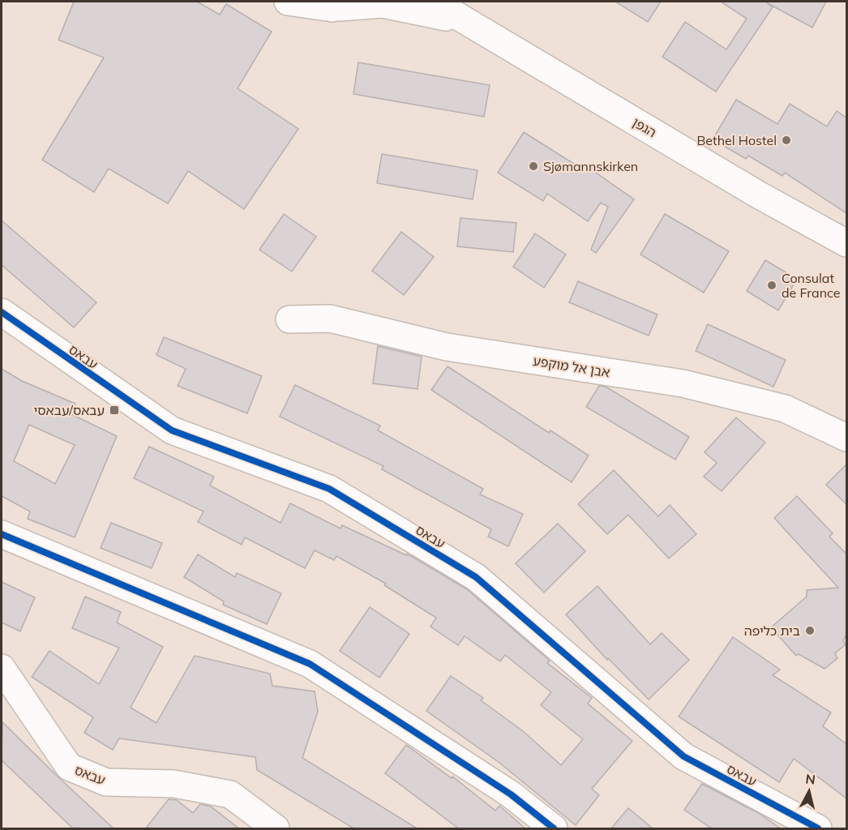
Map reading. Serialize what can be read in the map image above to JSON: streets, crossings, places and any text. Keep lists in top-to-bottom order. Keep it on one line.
{"streets":{"street":["הגפן","עבאס","אבן אל מוקפע"]},"places":{"other":["Bethel Hostel","Sjømannskirken","Consulat de France","בית כליפה"],"transit":["עבאס/עבאסי"]},"north":"top"}
